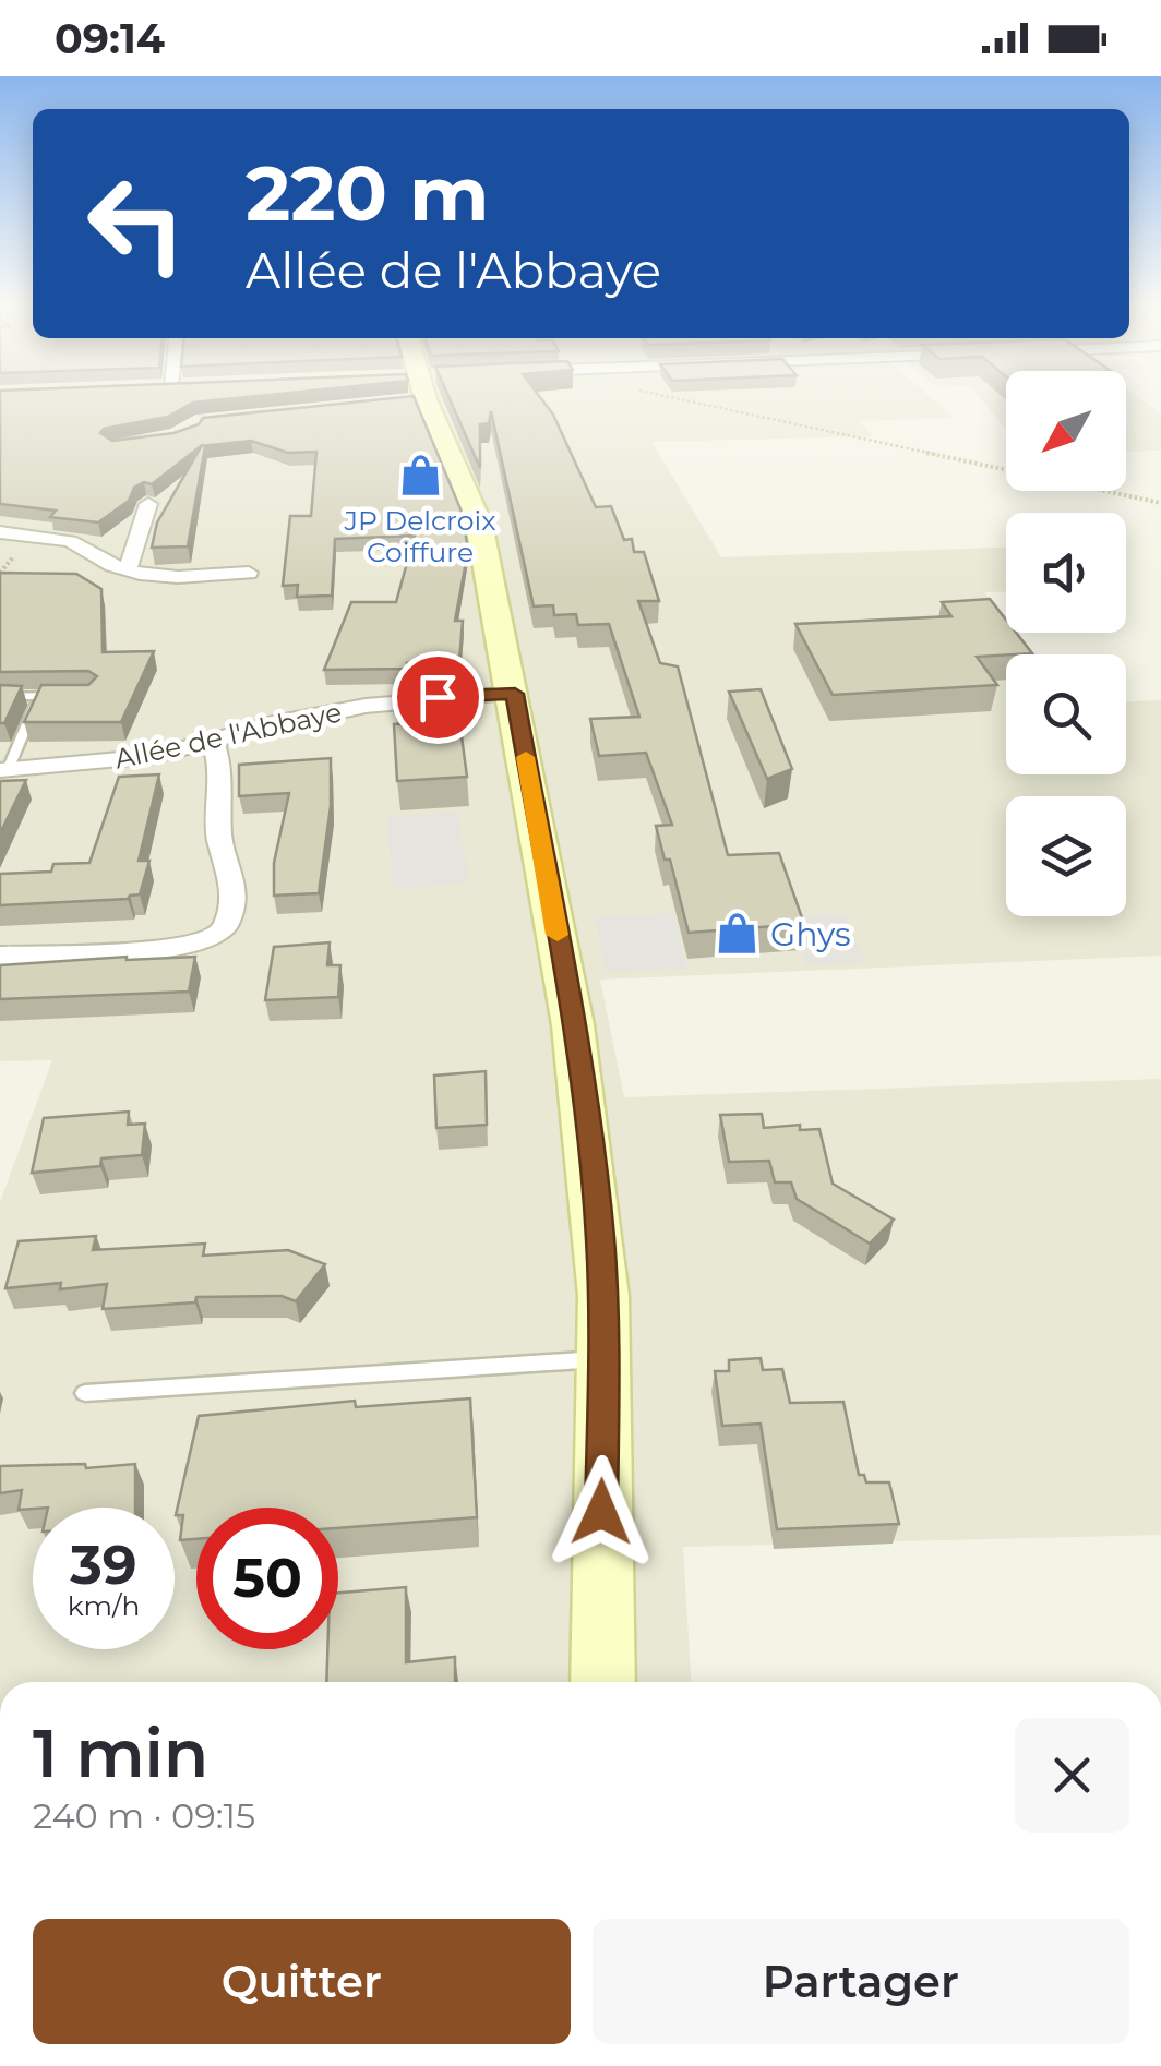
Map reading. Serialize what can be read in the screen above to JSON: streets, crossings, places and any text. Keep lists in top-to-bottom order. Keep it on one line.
{"streets":{"street":["Allée de l'Abbaye"]},"places":{"shop":["JP Delcroix Coiffure","Ghys"]},"north":"bottom left","page":{"status":"09:14","turn":["220 m","Allée de l'Abbaye"],"speed":"39 km/h","limit":"50","heading":["1 min","240 m · 09:15"],"buttons":["Quitter","Partager"]}}
